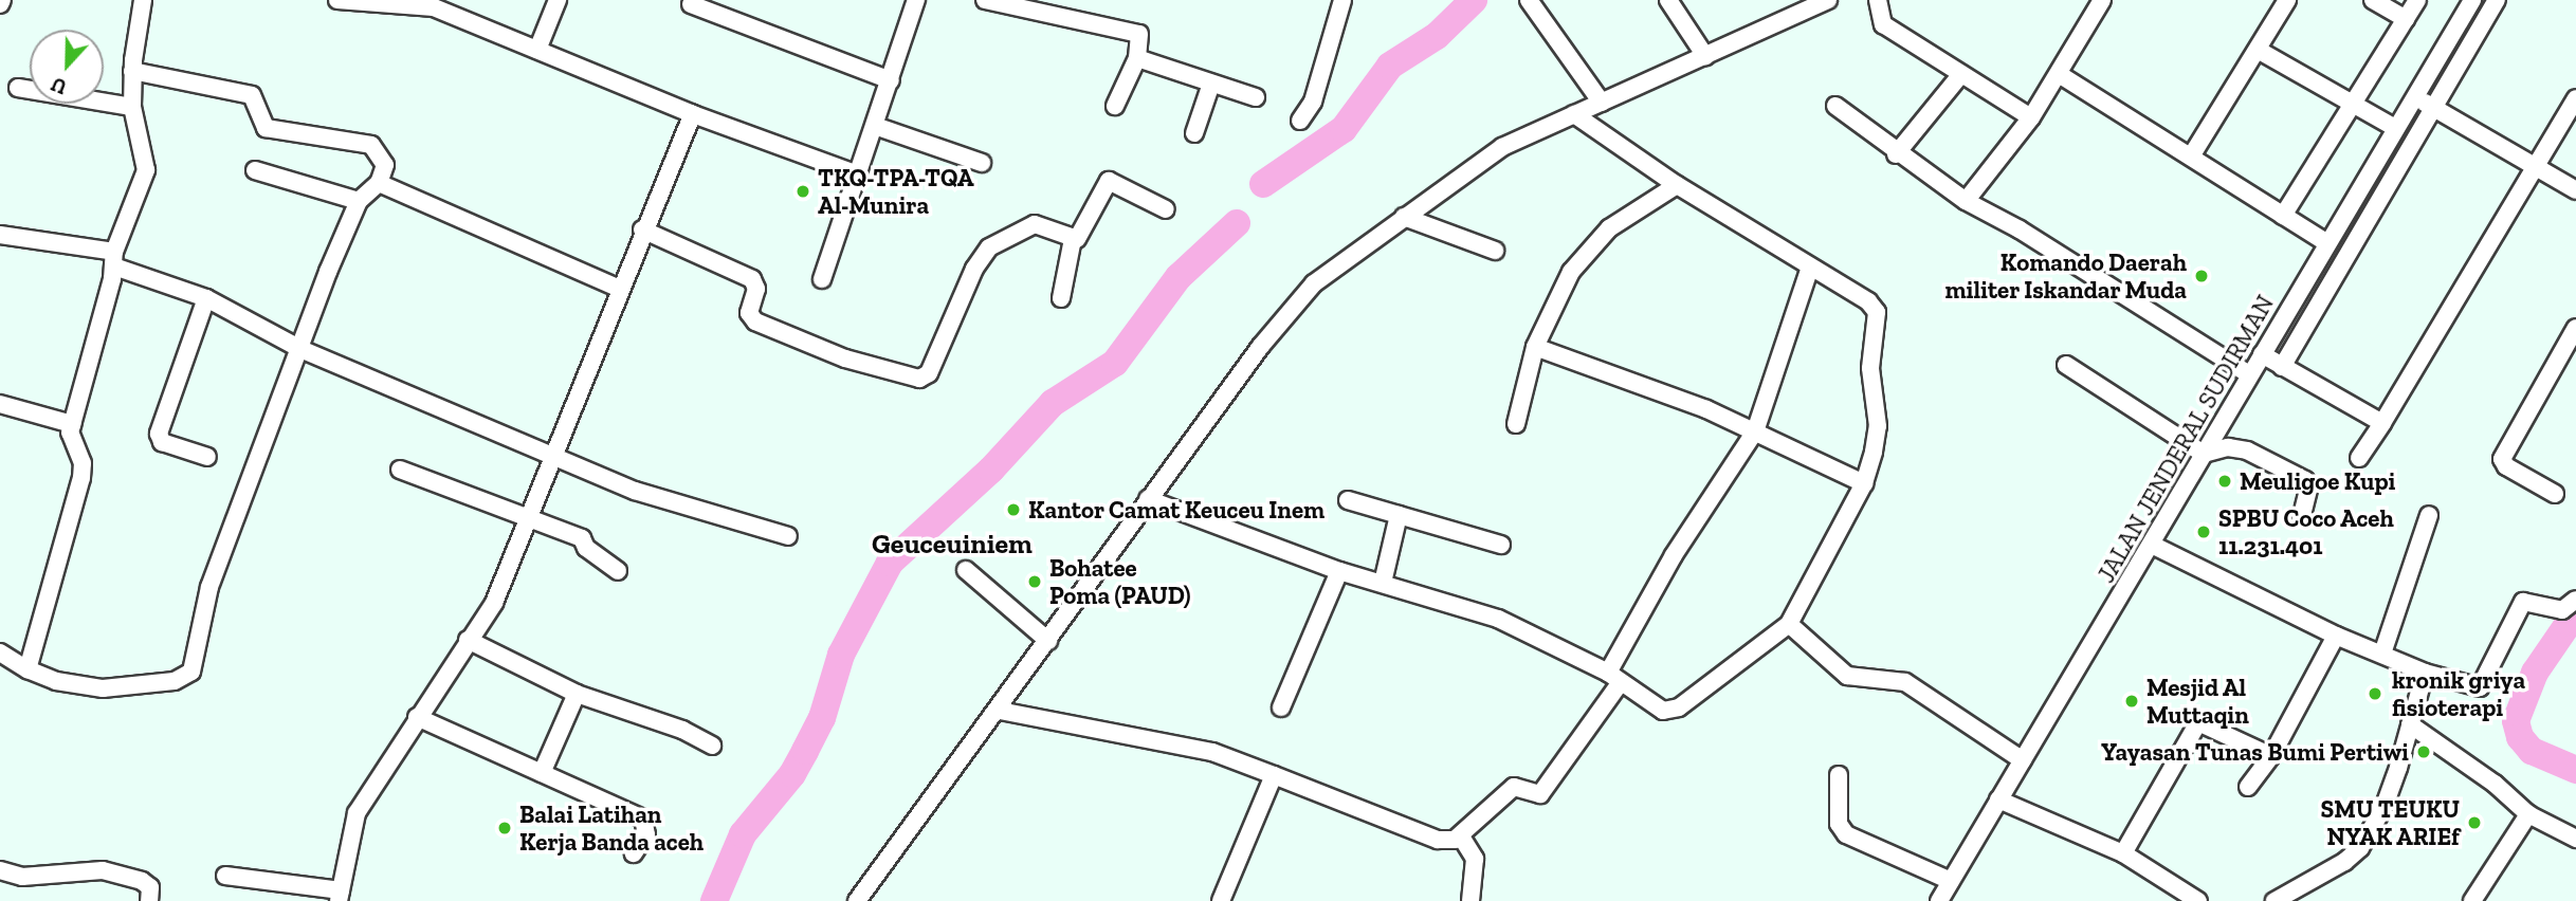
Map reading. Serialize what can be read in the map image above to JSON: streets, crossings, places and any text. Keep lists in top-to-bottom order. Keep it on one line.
{"streets":{"street":["JALAN JENDERAL SUDIRMAN"]},"districts":["Geuceuiniem"],"places":["TKQ-TPA-TQA Al-Munira","Komando Daerah militer Iskandar Muda","Meuligoe Kupi","Kantor Camat Keuceu Inem","SPBU Coco Aceh 11.231.401","Bohatee Poma (PAUD)","kronik griya fisioterapi","Mesjid Al Muttaqin","Yayasan Tunas Bumi Pertiwi","SMU TEUKU NYAK ARIEf","Balai Latihan Kerja Banda aceh"],"north":"bottom"}
